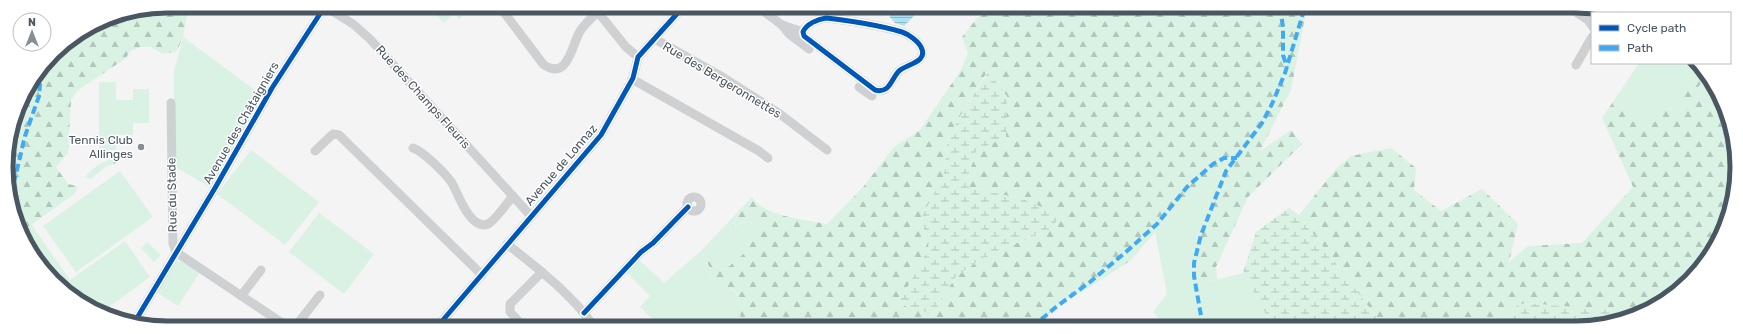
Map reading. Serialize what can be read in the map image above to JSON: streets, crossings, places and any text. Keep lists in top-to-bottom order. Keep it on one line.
{"streets":{"street":["Rue des Bergeronnettes","Rue des Champs Fleuris","Avenue des Châtaigniers","Avenue de Lonnaz","Rue du Stade"]},"crossings":[["Rue des Bergeronnettes","Avenue de Lonnaz"],["Rue des Champs Fleuris","Avenue de Lonnaz"],["Avenue des Châtaigniers","Rue du Stade"]],"places":["Tennis Club Allinges"],"legend":["Cycle path","Path"],"north":"top"}
